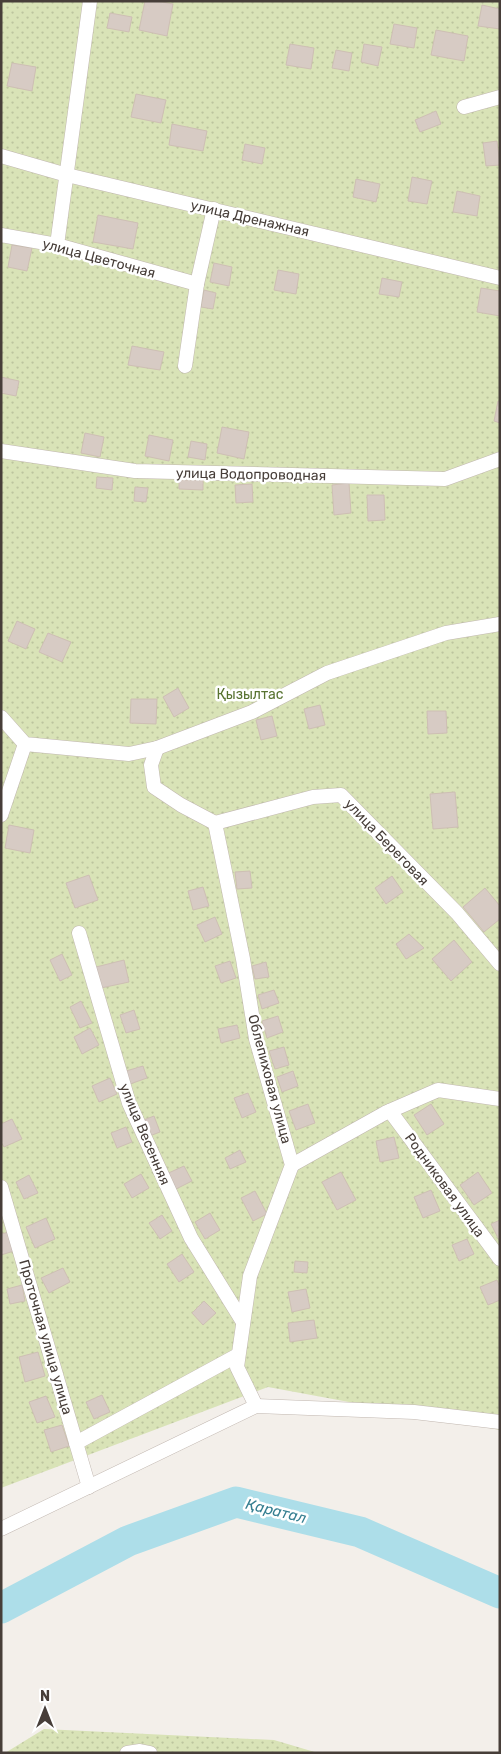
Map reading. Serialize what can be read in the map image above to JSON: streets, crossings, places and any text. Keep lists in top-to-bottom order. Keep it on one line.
{"streets":{"street":["улица Дренажная","улица Цветочная","улица Водопроводная","улица Береговая","Облепиховая улица","улица Весенняя","Родниковая улица","Проточная улица улица"]},"crossings":[["улица Береговая","Облепиховая улица"]],"water":["Қаратал"],"parks":["Қызылтас"],"north":"top"}
